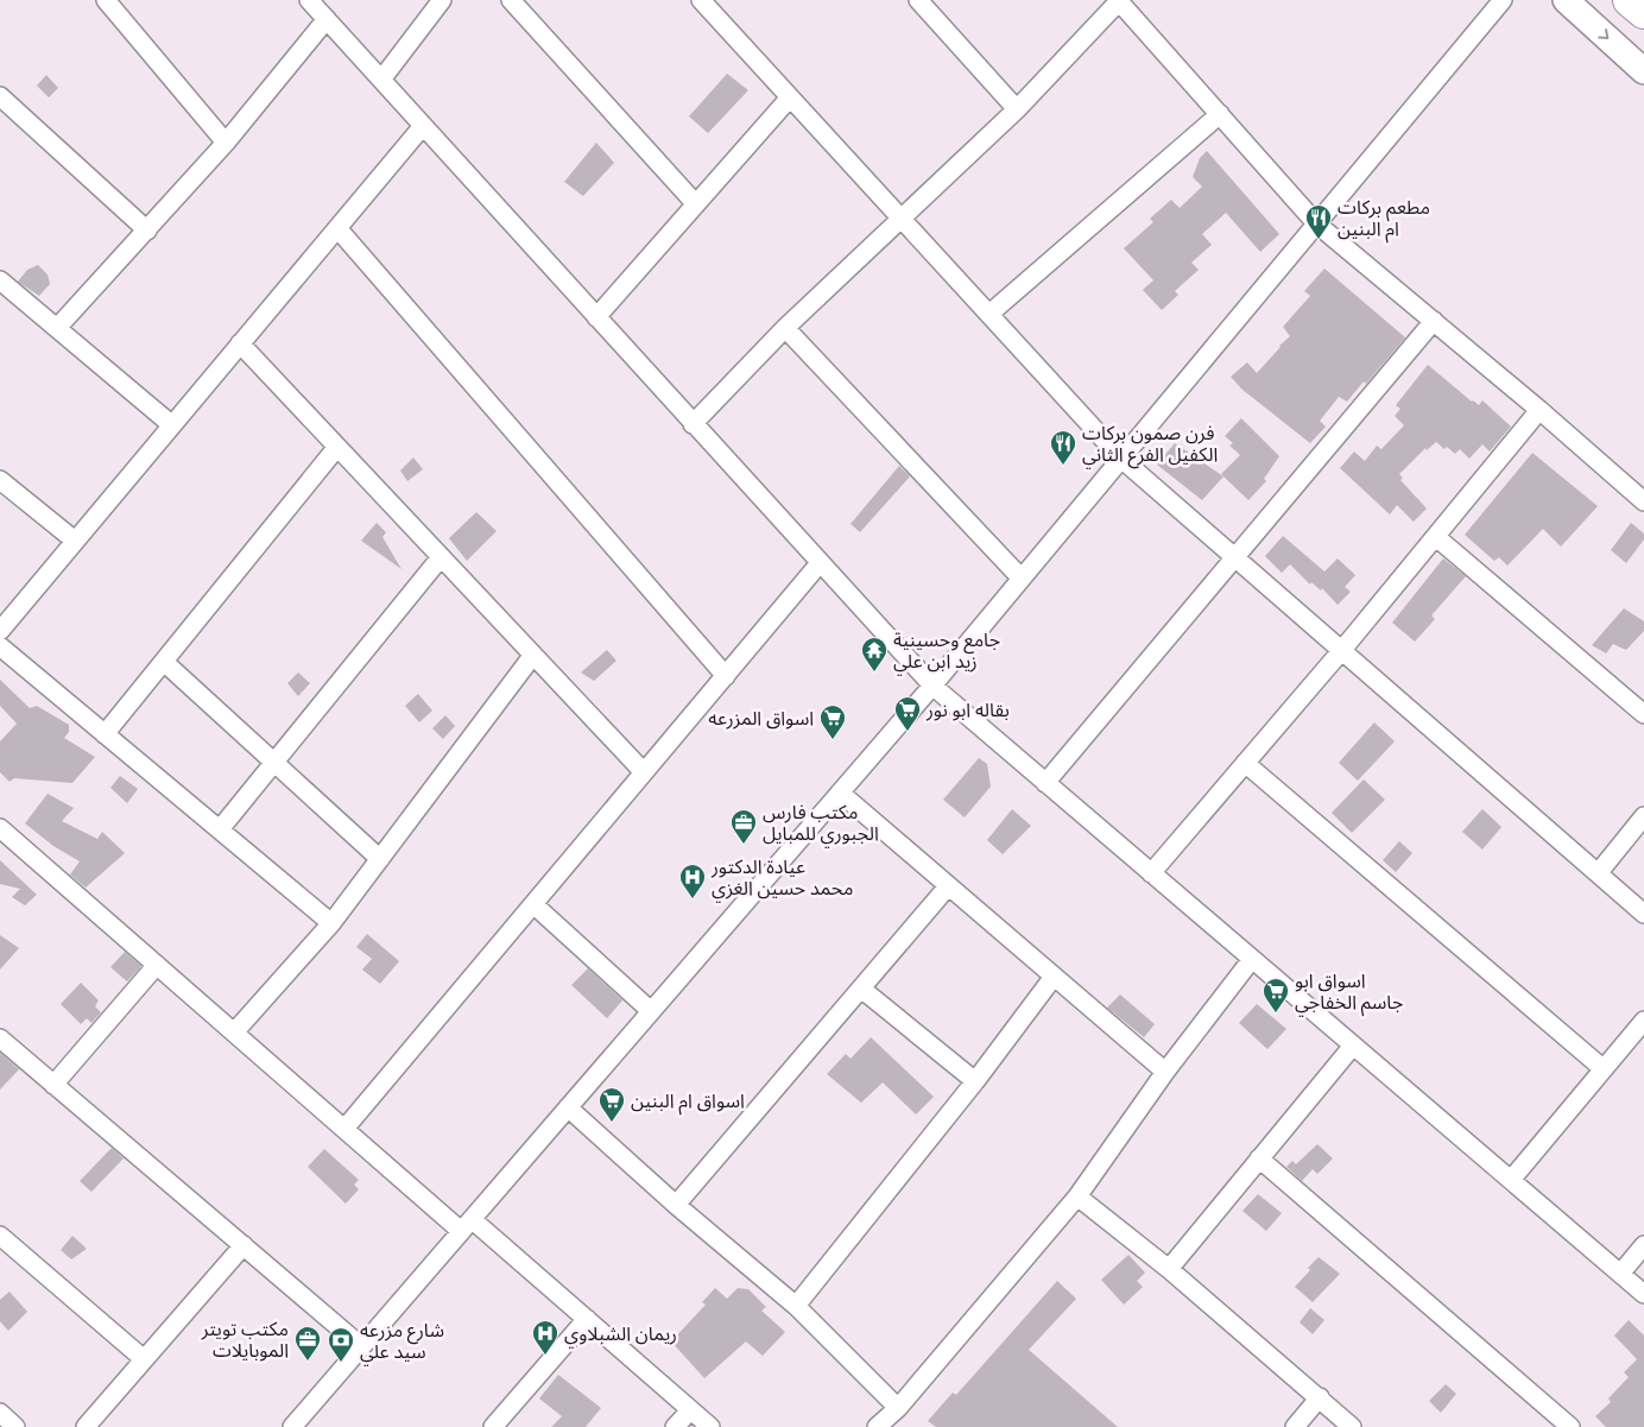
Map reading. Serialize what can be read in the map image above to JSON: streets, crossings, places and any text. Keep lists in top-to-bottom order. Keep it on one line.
{"places":{"restaurant":["مطعم برکات ام البنین","فرن صمون بركات الكفيل الفرع الثاني"],"temple":["جامع وحسينية زيد ابن علي"],"supermarket":["بقاله ابو نور","اسواق المزرعه","اسواق ابو جاسم الخفاجي","اسواق ام البنين"],"office":["مكتب فارس الجبوري للمبايل","مكتب تويتر الموبايلات"],"hospital":["عيادة الدكتور محمد حسين الغزي","ريمان الشبلاوي"],"bank":["شارع مزرعه سيد علي"]}}
